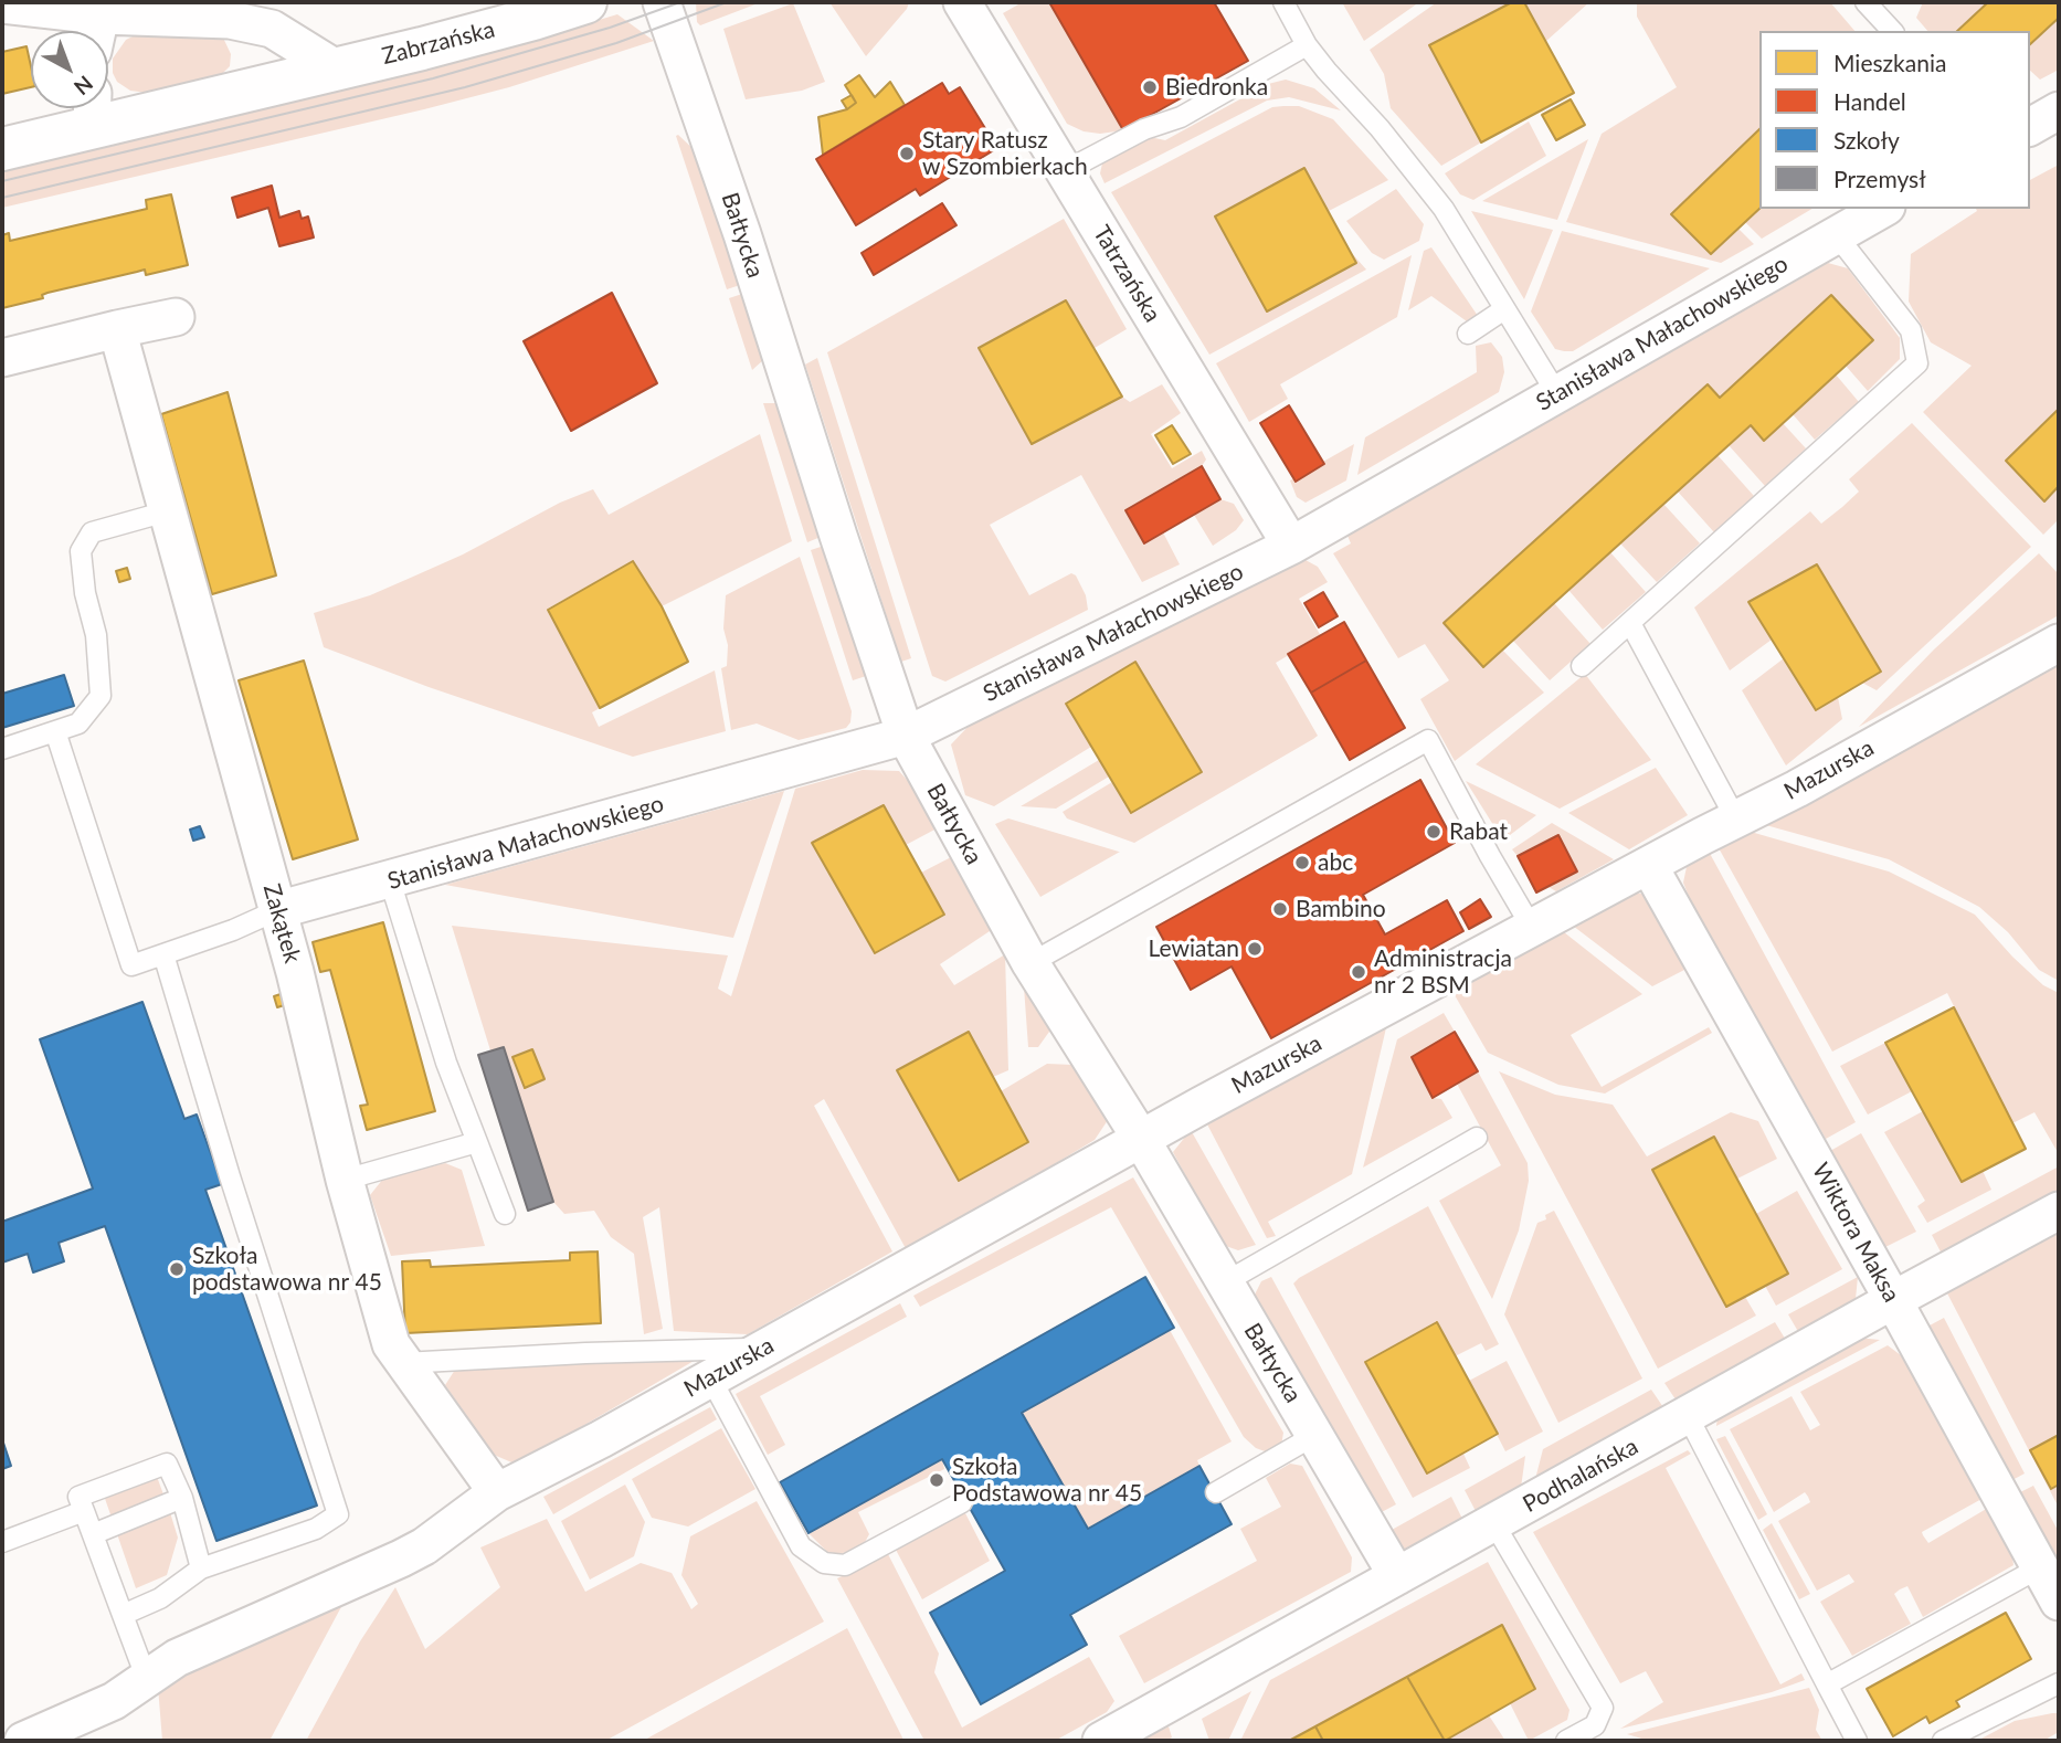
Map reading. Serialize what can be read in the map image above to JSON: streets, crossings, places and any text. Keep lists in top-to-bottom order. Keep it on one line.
{"streets":{"street":["Zabrzańska","Bałtycka","Tatrzańska","Stanisława Małachowskiego","Mazurska","Zakątek","Wiktora Maksa","Podhalańska"]},"crossings":[["Bałtycka","Stanisława Małachowskiego"],["Bałtycka","Mazurska"],["Bałtycka","Podhalańska"],["Tatrzańska","Stanisława Małachowskiego"],["Stanisława Małachowskiego","Zakątek"],["Mazurska","Zakątek"],["Mazurska","Wiktora Maksa"],["Wiktora Maksa","Podhalańska"]],"places":["Biedronka","Stary Ratusz w Szombierkach","Rabat","abc","Bambino","Lewiatan","Administracja nr 2 BSM","Szkoła podstawowa nr 45","Szkoła Podstawowa nr 45"],"legend":["Mieszkania","Handel","Szkoły","Przemysł"],"north":"bottom right"}
